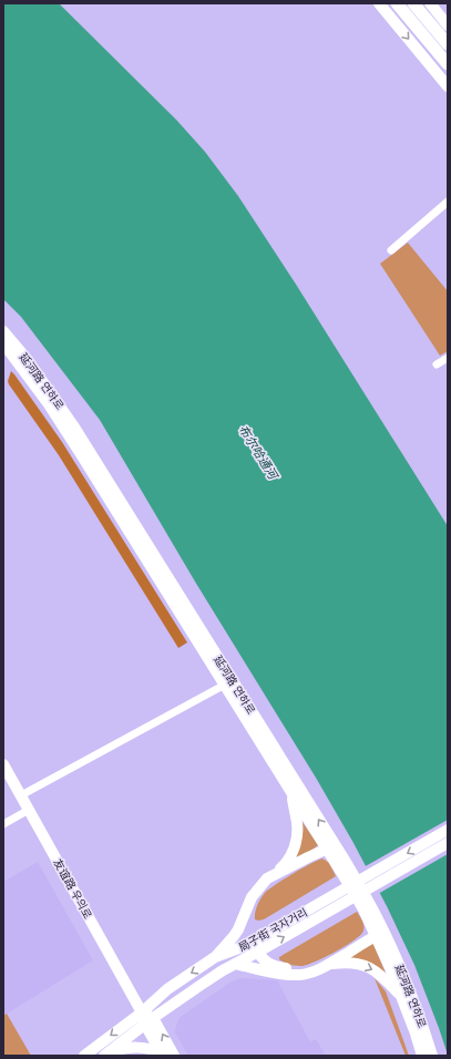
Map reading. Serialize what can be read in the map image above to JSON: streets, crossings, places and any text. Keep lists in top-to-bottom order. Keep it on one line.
{"streets":{"main road":["延河路 연하로","友谊路 우의로","局子街 국자거리"]},"crossings":[["友谊路 우의로","局子街 국자거리"]],"water":["布尔哈通河"]}
